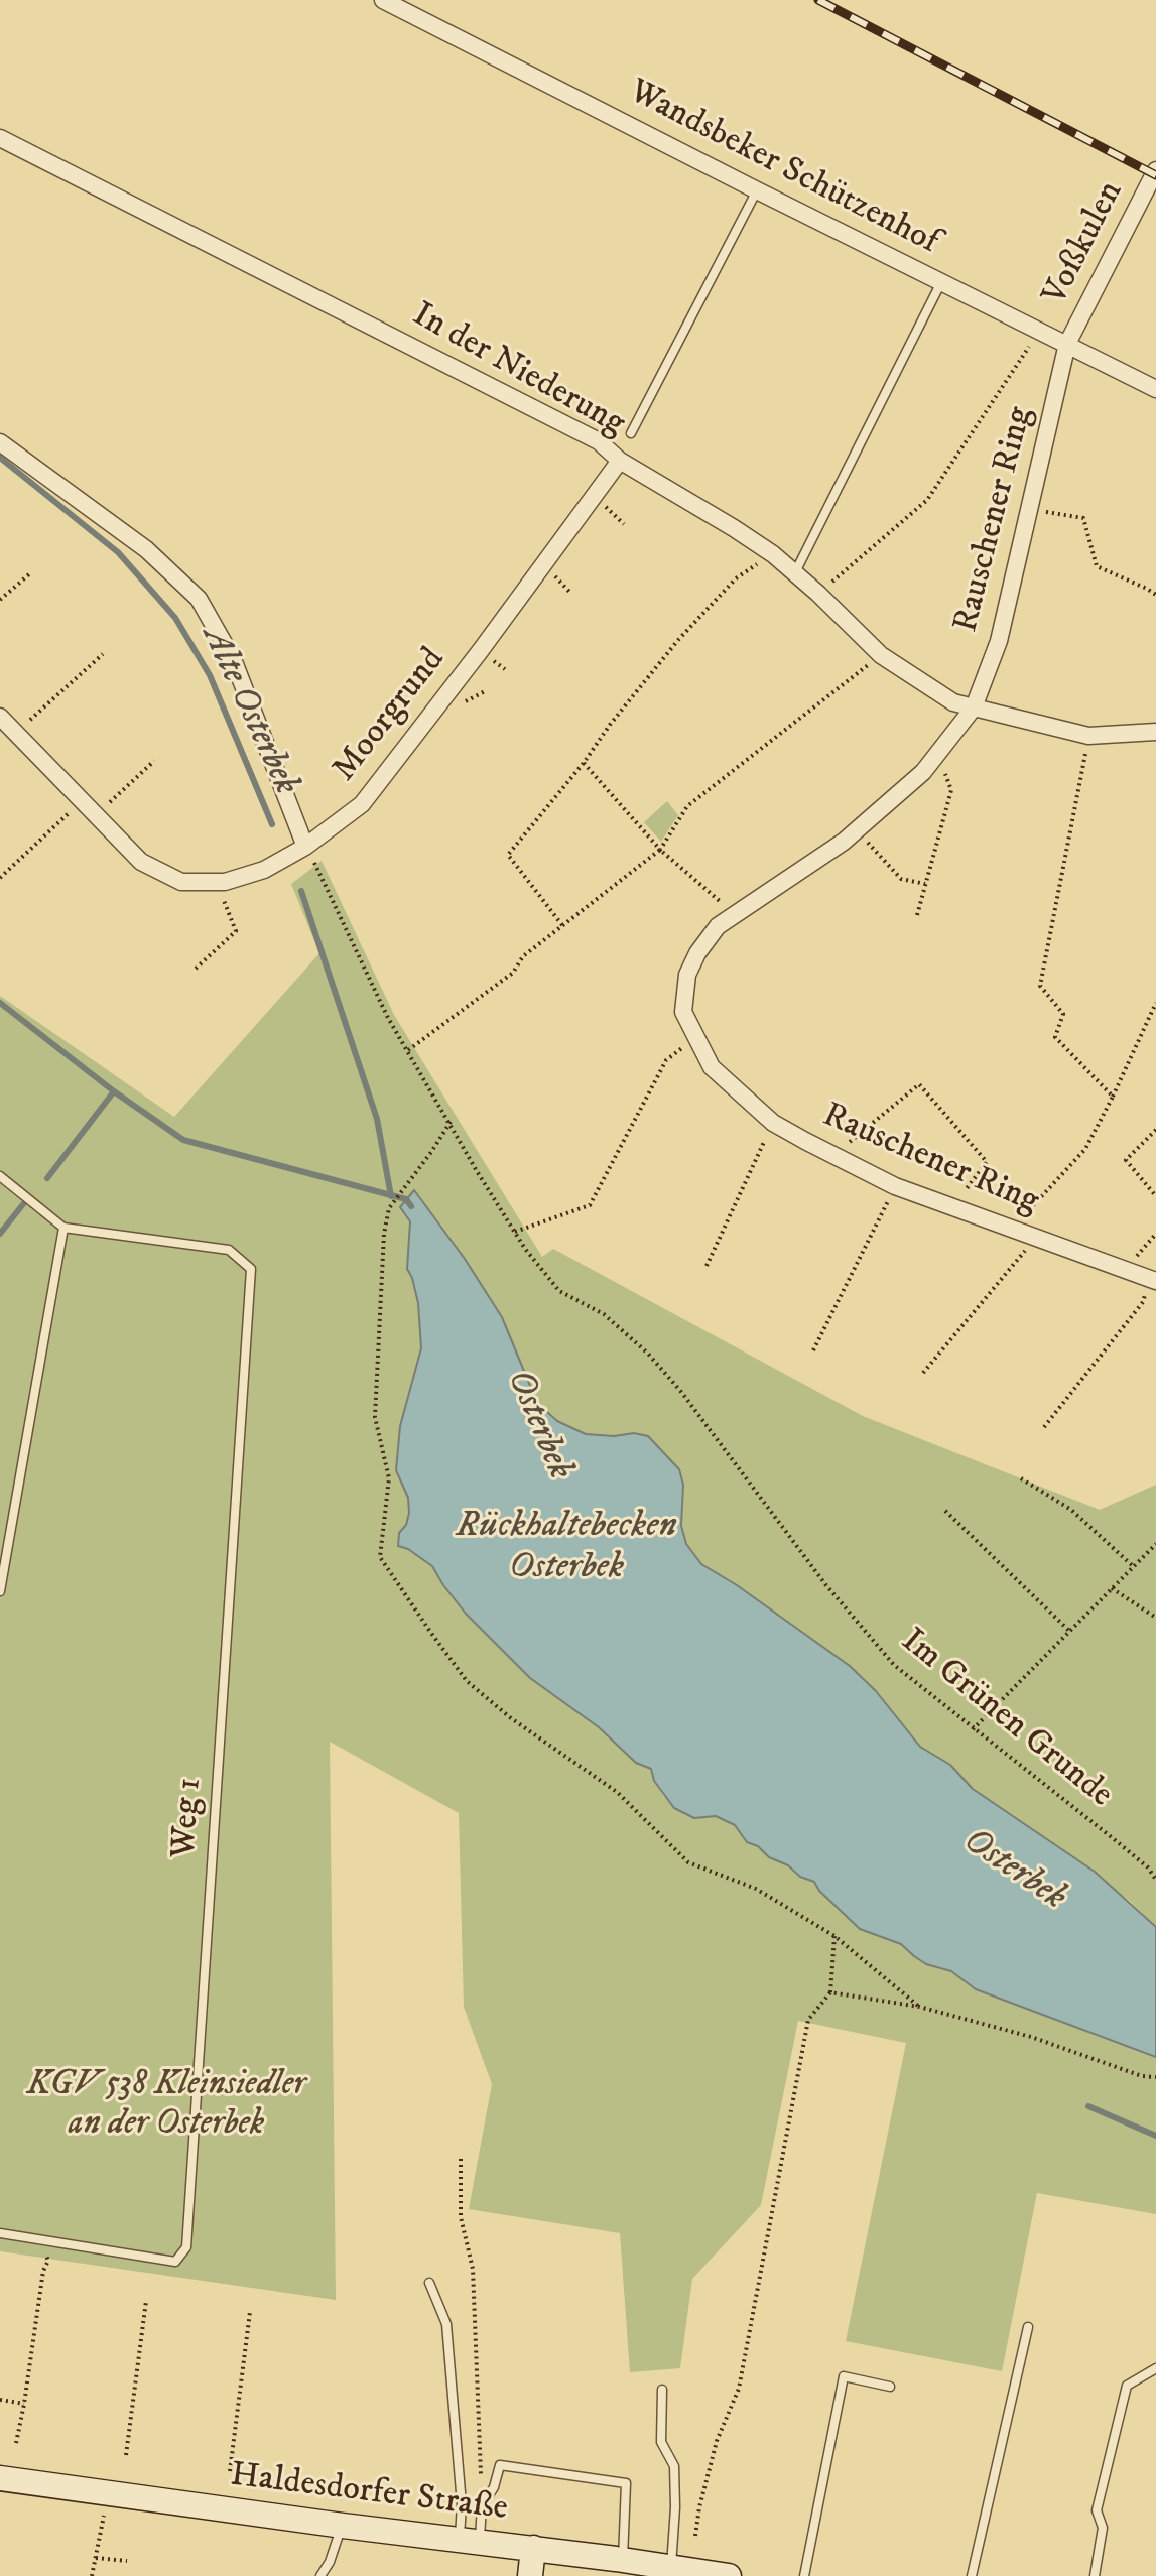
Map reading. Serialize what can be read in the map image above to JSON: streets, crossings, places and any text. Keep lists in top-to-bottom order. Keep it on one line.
{"streets":{"street":["Wandsbeker Schützenhof","Voßkulen","In der Niederung","Rauschener Ring","Moorgrund","Haldesdorfer Straße"],"lane":["Weg 1"],"path":["Im Grünen Grunde"]},"crossings":[["Wandsbeker Schützenhof","Voßkulen"],["Wandsbeker Schützenhof","Rauschener Ring"],["Voßkulen","Rauschener Ring"],["In der Niederung","Rauschener Ring"],["In der Niederung","Moorgrund"],["Moorgrund","Im Grünen Grunde"]],"water":["Alte Osterbek","Osterbek","Rückhaltebecken Osterbek"],"parks":["KGV 538 Kleinsiedler an der Osterbek"]}
